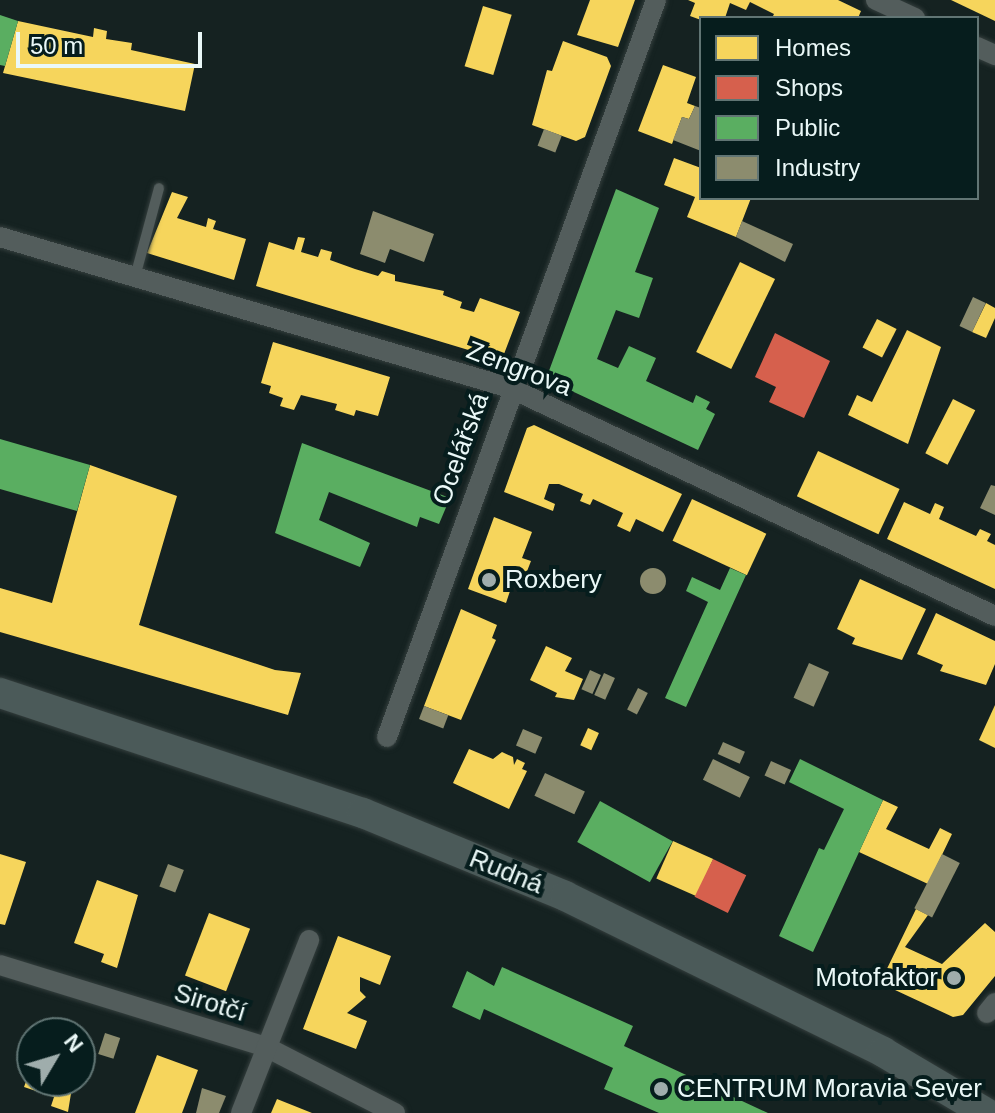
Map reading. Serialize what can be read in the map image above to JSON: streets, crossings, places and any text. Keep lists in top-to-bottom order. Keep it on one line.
{"streets":{"main road":["Rudná"],"street":["Zengrova","Ocelářská","Sirotčí"]},"crossings":[["Zengrova","Ocelářská"]],"places":["Roxbery","Motofaktor","CENTRUM Moravia Sever"],"legend":["Homes","Shops","Public","Industry"],"scale_bar":"50 m","north":"top right"}
